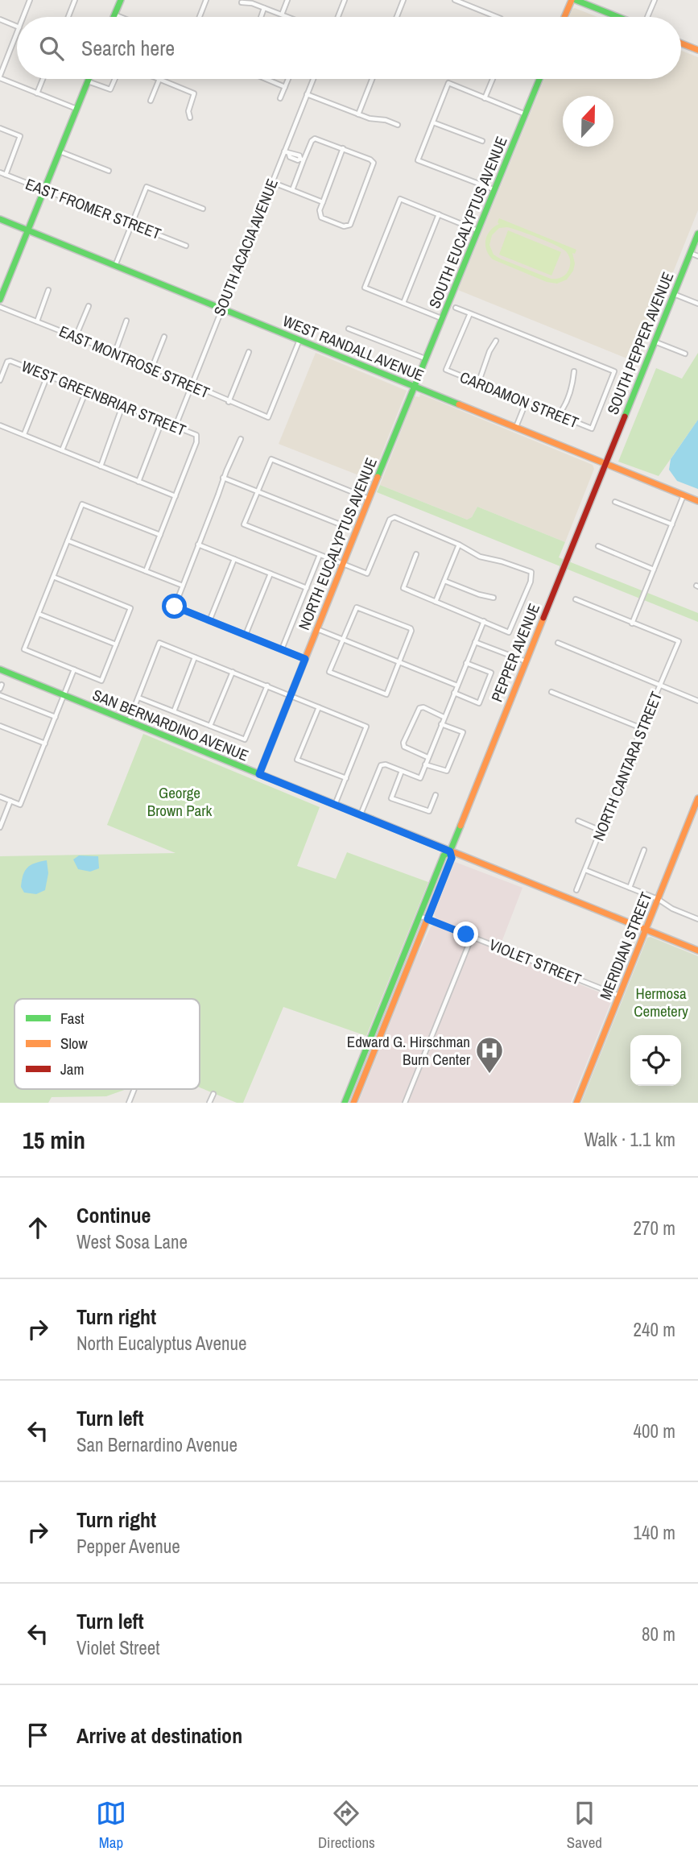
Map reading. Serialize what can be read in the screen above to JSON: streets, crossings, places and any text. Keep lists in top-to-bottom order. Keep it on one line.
{"streets":{"street":["EAST FROMER STREET","SOUTH EUCALYPTUS AVENUE","SOUTH ACACIA AVENUE","SOUTH PEPPER AVENUE","WEST RANDALL AVENUE","EAST MONTROSE STREET","WEST GREENBRIAR STREET","CARDAMON STREET","NORTH EUCALYPTUS AVENUE","PEPPER AVENUE","SAN BERNARDINO AVENUE","NORTH CANTARA STREET","MERIDIAN STREET","VIOLET STREET"]},"crossings":[["SOUTH EUCALYPTUS AVENUE","WEST RANDALL AVENUE"],["SOUTH EUCALYPTUS AVENUE","NORTH EUCALYPTUS AVENUE"],["SOUTH ACACIA AVENUE","WEST RANDALL AVENUE"],["SOUTH ACACIA AVENUE","EAST MONTROSE STREET"],["SOUTH ACACIA AVENUE","WEST GREENBRIAR STREET"],["SOUTH PEPPER AVENUE","WEST RANDALL AVENUE"],["SOUTH PEPPER AVENUE","PEPPER AVENUE"],["WEST RANDALL AVENUE","EAST MONTROSE STREET"],["WEST RANDALL AVENUE","NORTH EUCALYPTUS AVENUE"],["WEST RANDALL AVENUE","PEPPER AVENUE"],["NORTH EUCALYPTUS AVENUE","SAN BERNARDINO AVENUE"],["PEPPER AVENUE","SAN BERNARDINO AVENUE"],["PEPPER AVENUE","VIOLET STREET"],["SAN BERNARDINO AVENUE","MERIDIAN STREET"],["MERIDIAN STREET","VIOLET STREET"]],"parks":["George Brown Park","Hermosa Cemetery"],"places":{"hospital":["Edward G. Hirschman Burn Center"]},"legend":["Fast","Slow","Jam"],"north":"top","page":{"search":"Search here","heading":["15 min","Walk · 1.1 km"],"list":[["Continue","West Sosa Lane","270 m"],["Turn right","North Eucalyptus Avenue","240 m"],["Turn left","San Bernardino Avenue","400 m"],["Turn right","Pepper Avenue","140 m"],["Turn left","Violet Street","80 m"],"Arrive at destination"],"nav":["Map","Directions","Saved"]}}
